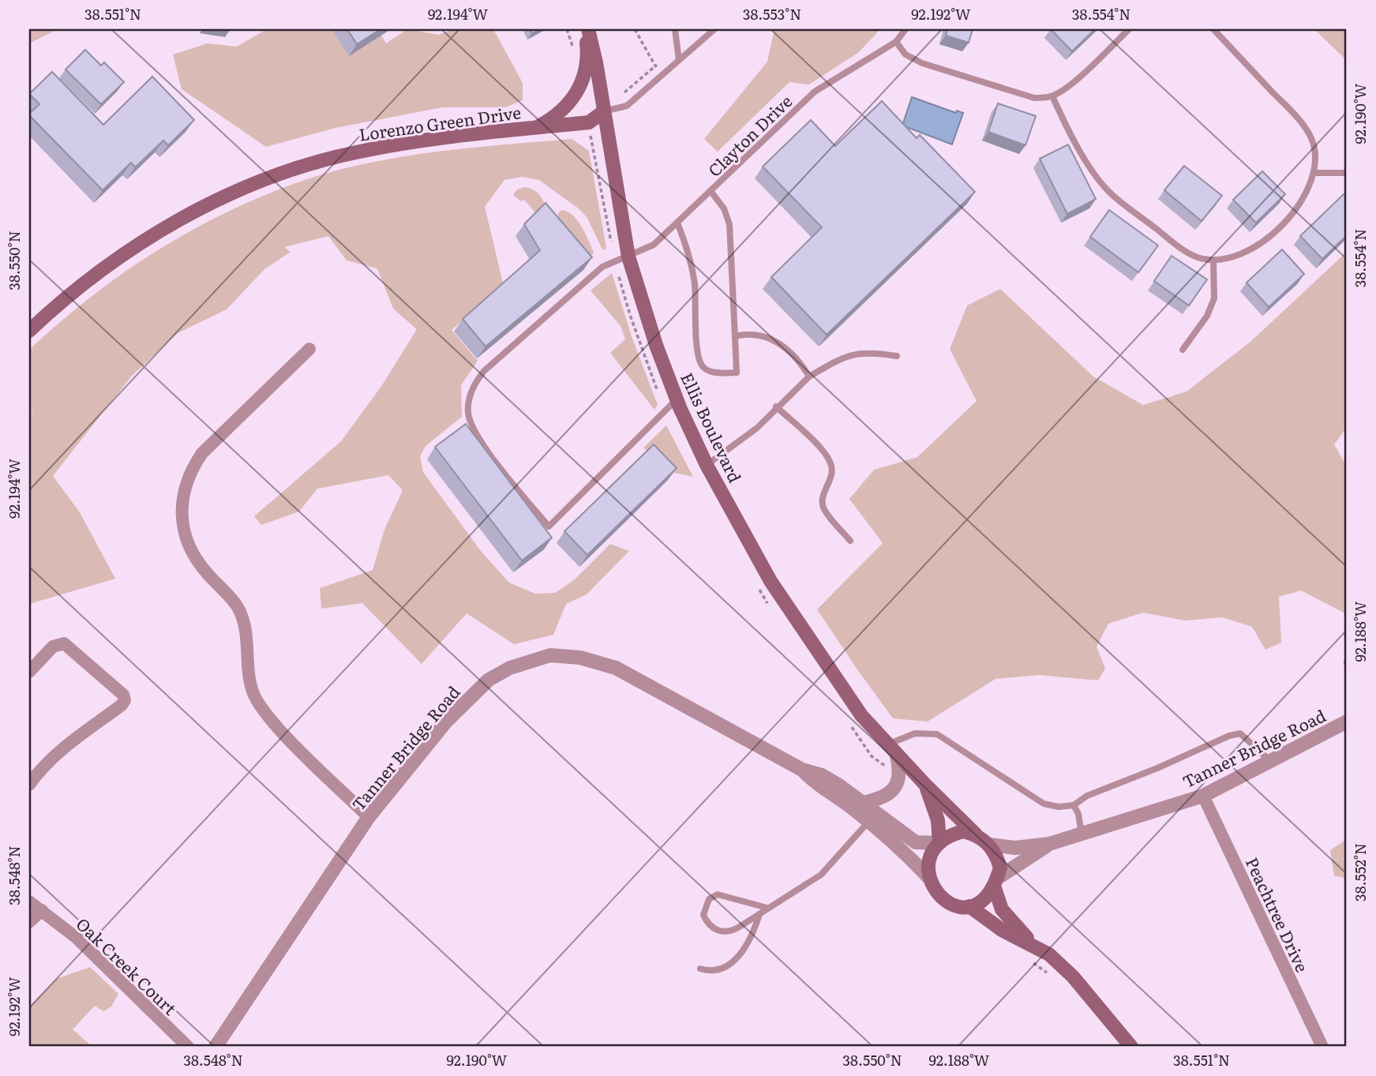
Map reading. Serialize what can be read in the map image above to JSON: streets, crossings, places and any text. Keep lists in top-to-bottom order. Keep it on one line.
{"streets":{"main road":["Lorenzo Green Drive","Ellis Boulevard"],"street":["Tanner Bridge Road","Peachtree Drive","Oak Creek Court"],"lane":["Clayton Drive"]},"crossings":[["Lorenzo Green Drive","Ellis Boulevard"],["Clayton Drive","Ellis Boulevard"],["Ellis Boulevard","Tanner Bridge Road"],["Tanner Bridge Road","Peachtree Drive"]],"coordinates":["38.551°N","92.194°W","38.553°N","92.192°W","38.554°N","92.190°W","38.550°N","92.188°W","38.552°N","38.548°N"]}
